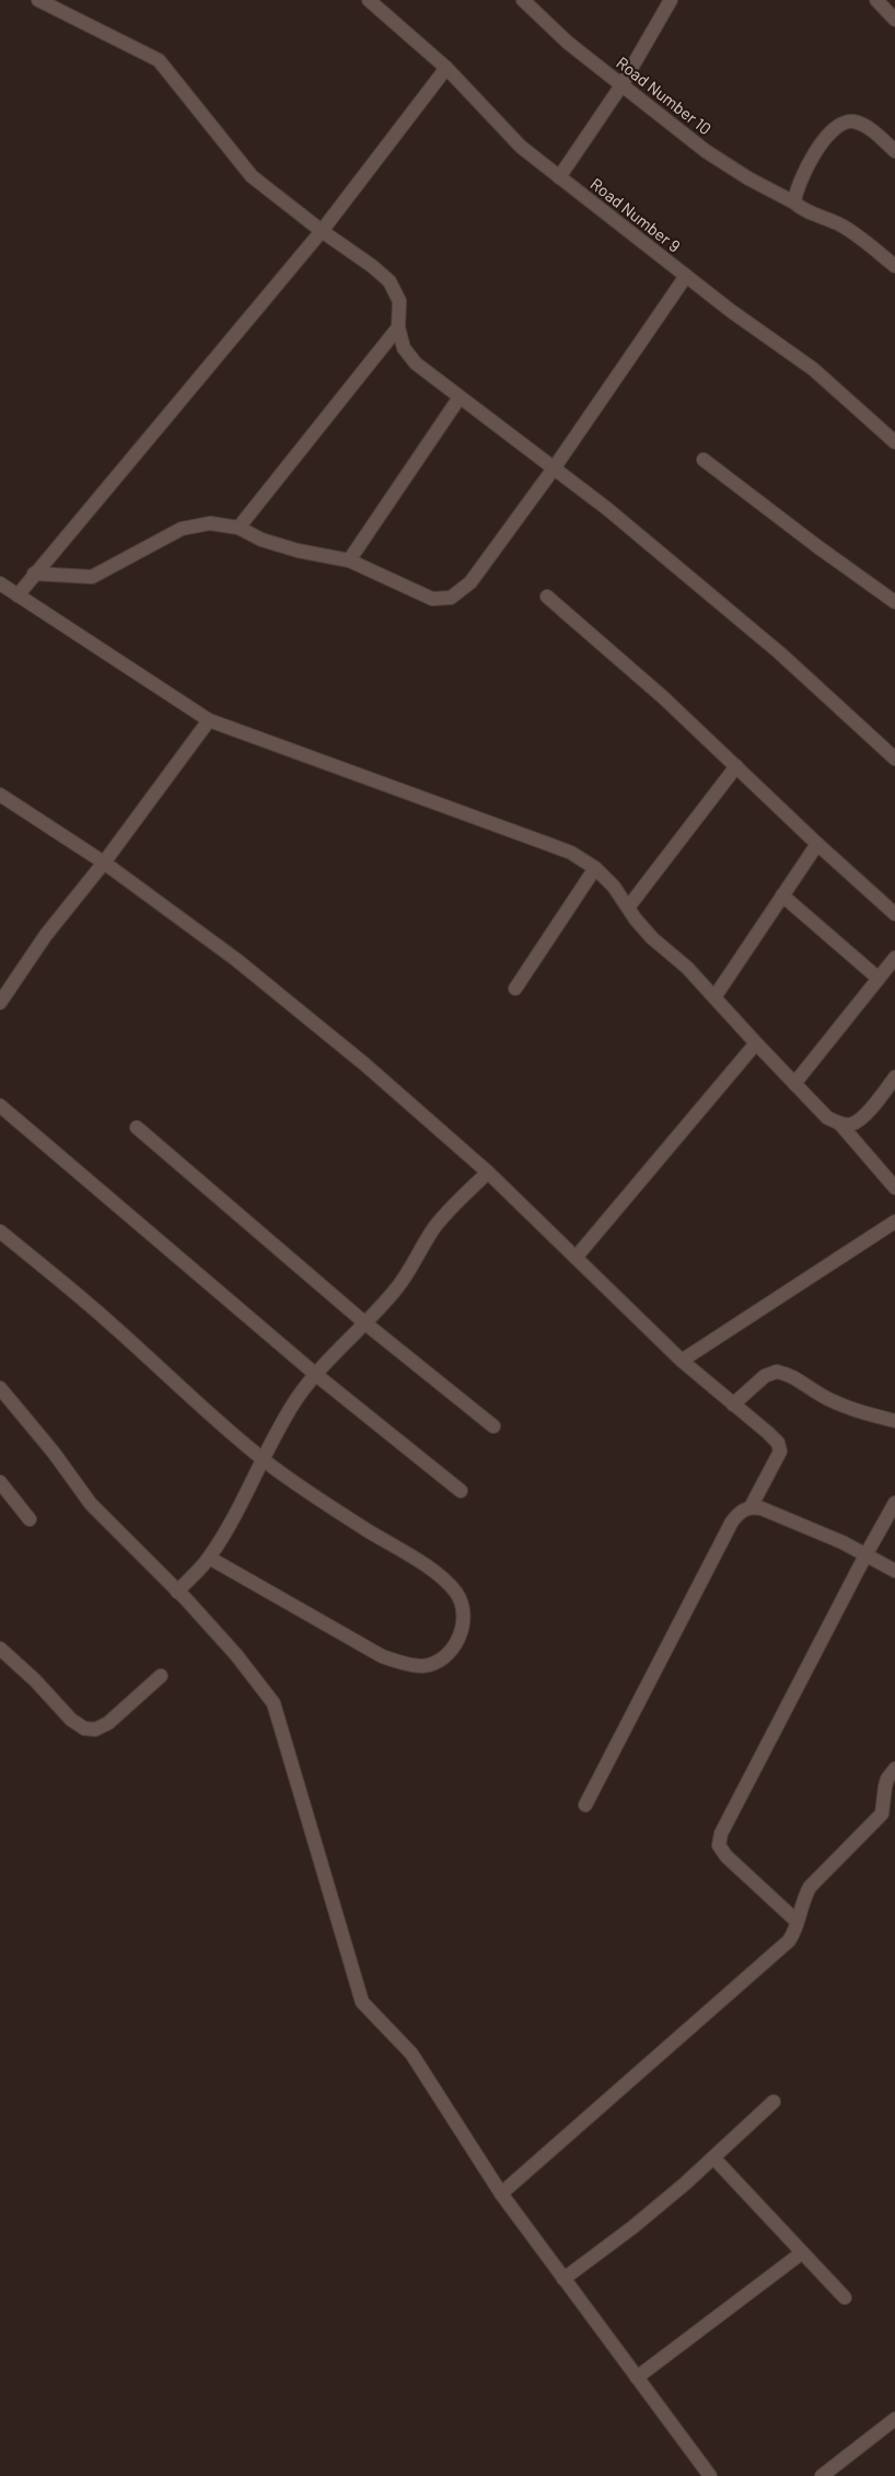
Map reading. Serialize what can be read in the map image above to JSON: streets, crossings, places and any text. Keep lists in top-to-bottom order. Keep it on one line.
{"streets":{"street":["Road Number 10","Road Number 9"]}}
